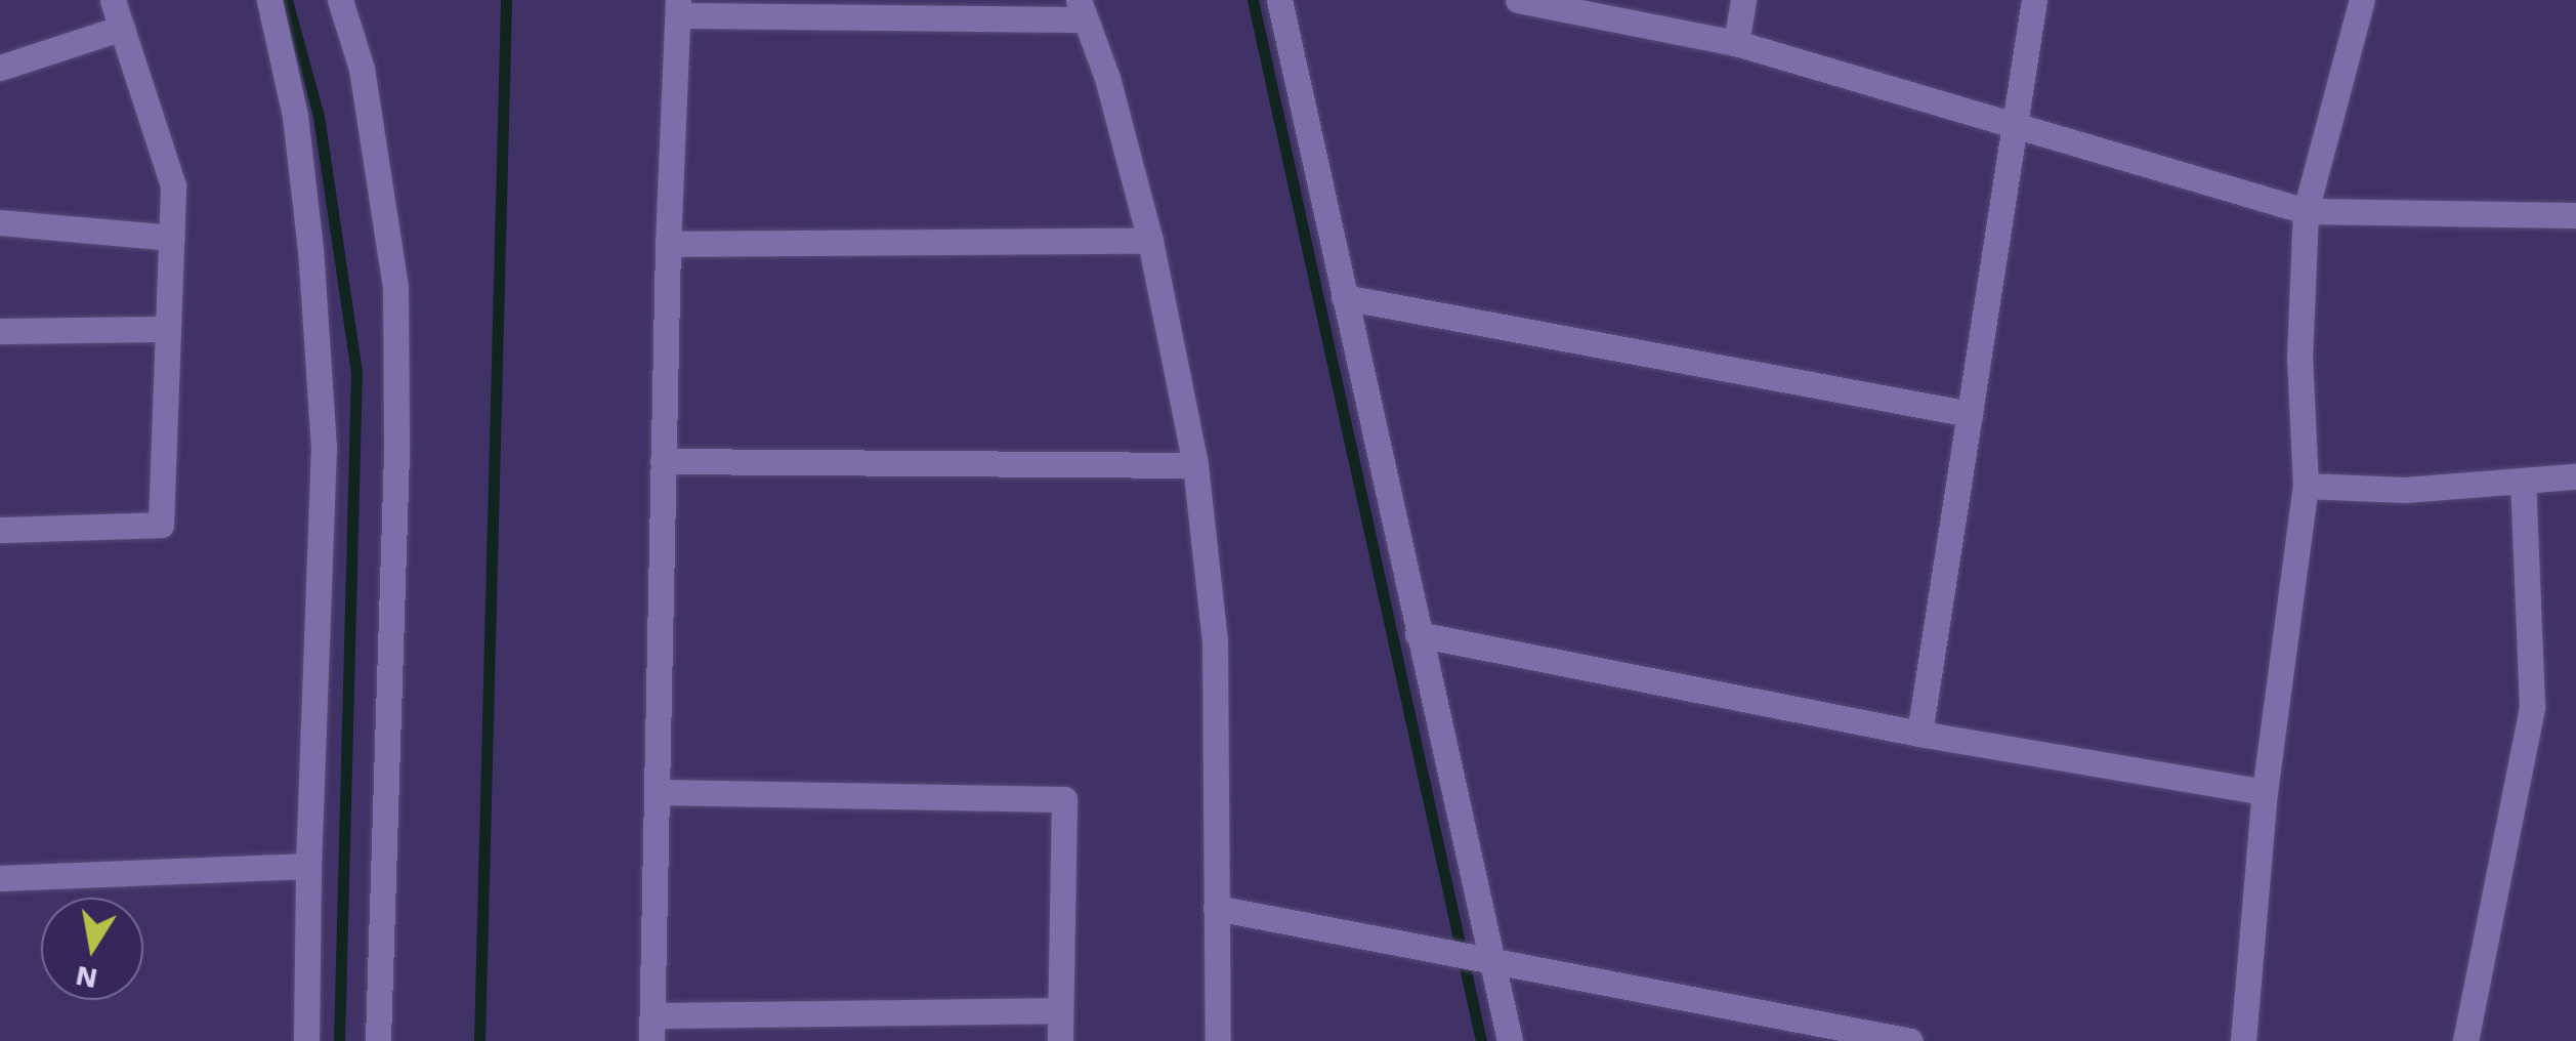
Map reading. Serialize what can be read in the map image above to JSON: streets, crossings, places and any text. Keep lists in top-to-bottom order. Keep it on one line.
{"north":"bottom"}
